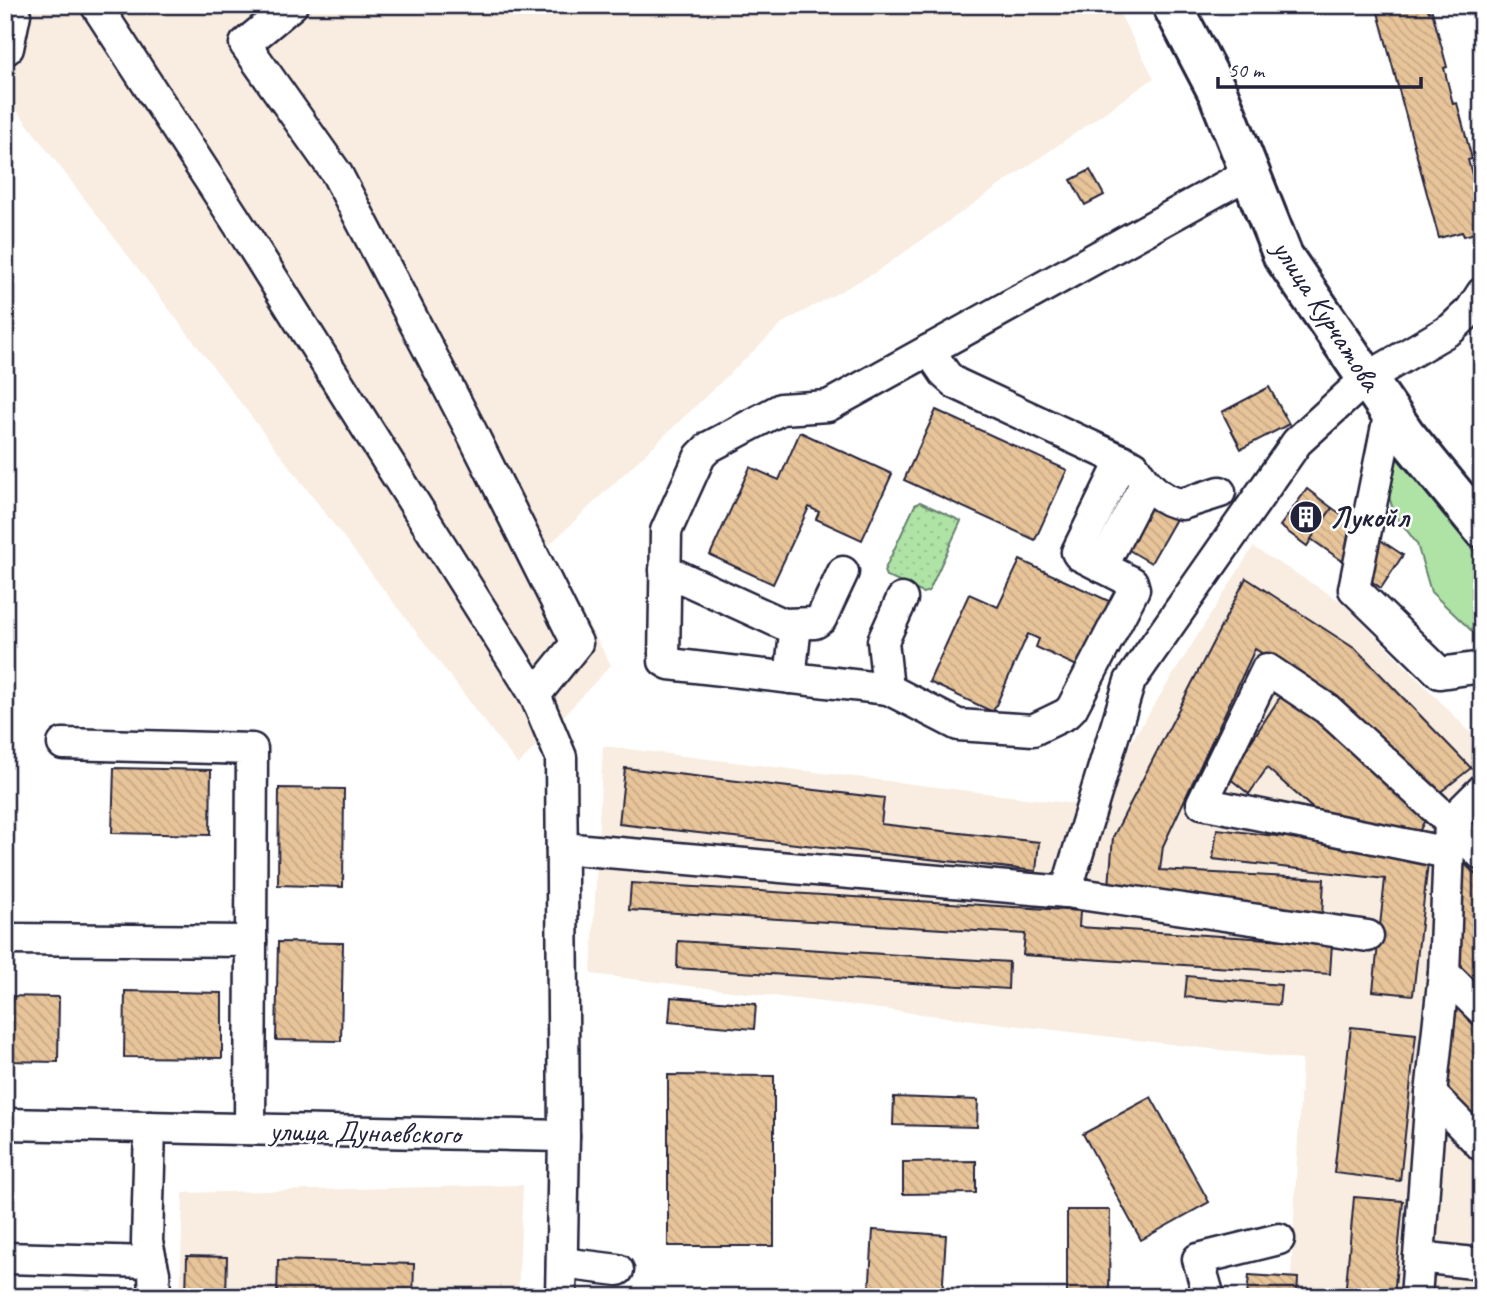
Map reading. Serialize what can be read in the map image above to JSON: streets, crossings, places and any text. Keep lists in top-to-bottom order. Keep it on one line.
{"streets":{"main road":["улица Курчатова"],"street":["улица Дунаевского"]},"places":{"building":["Лукойл"]},"scale_bar":"50 m"}
